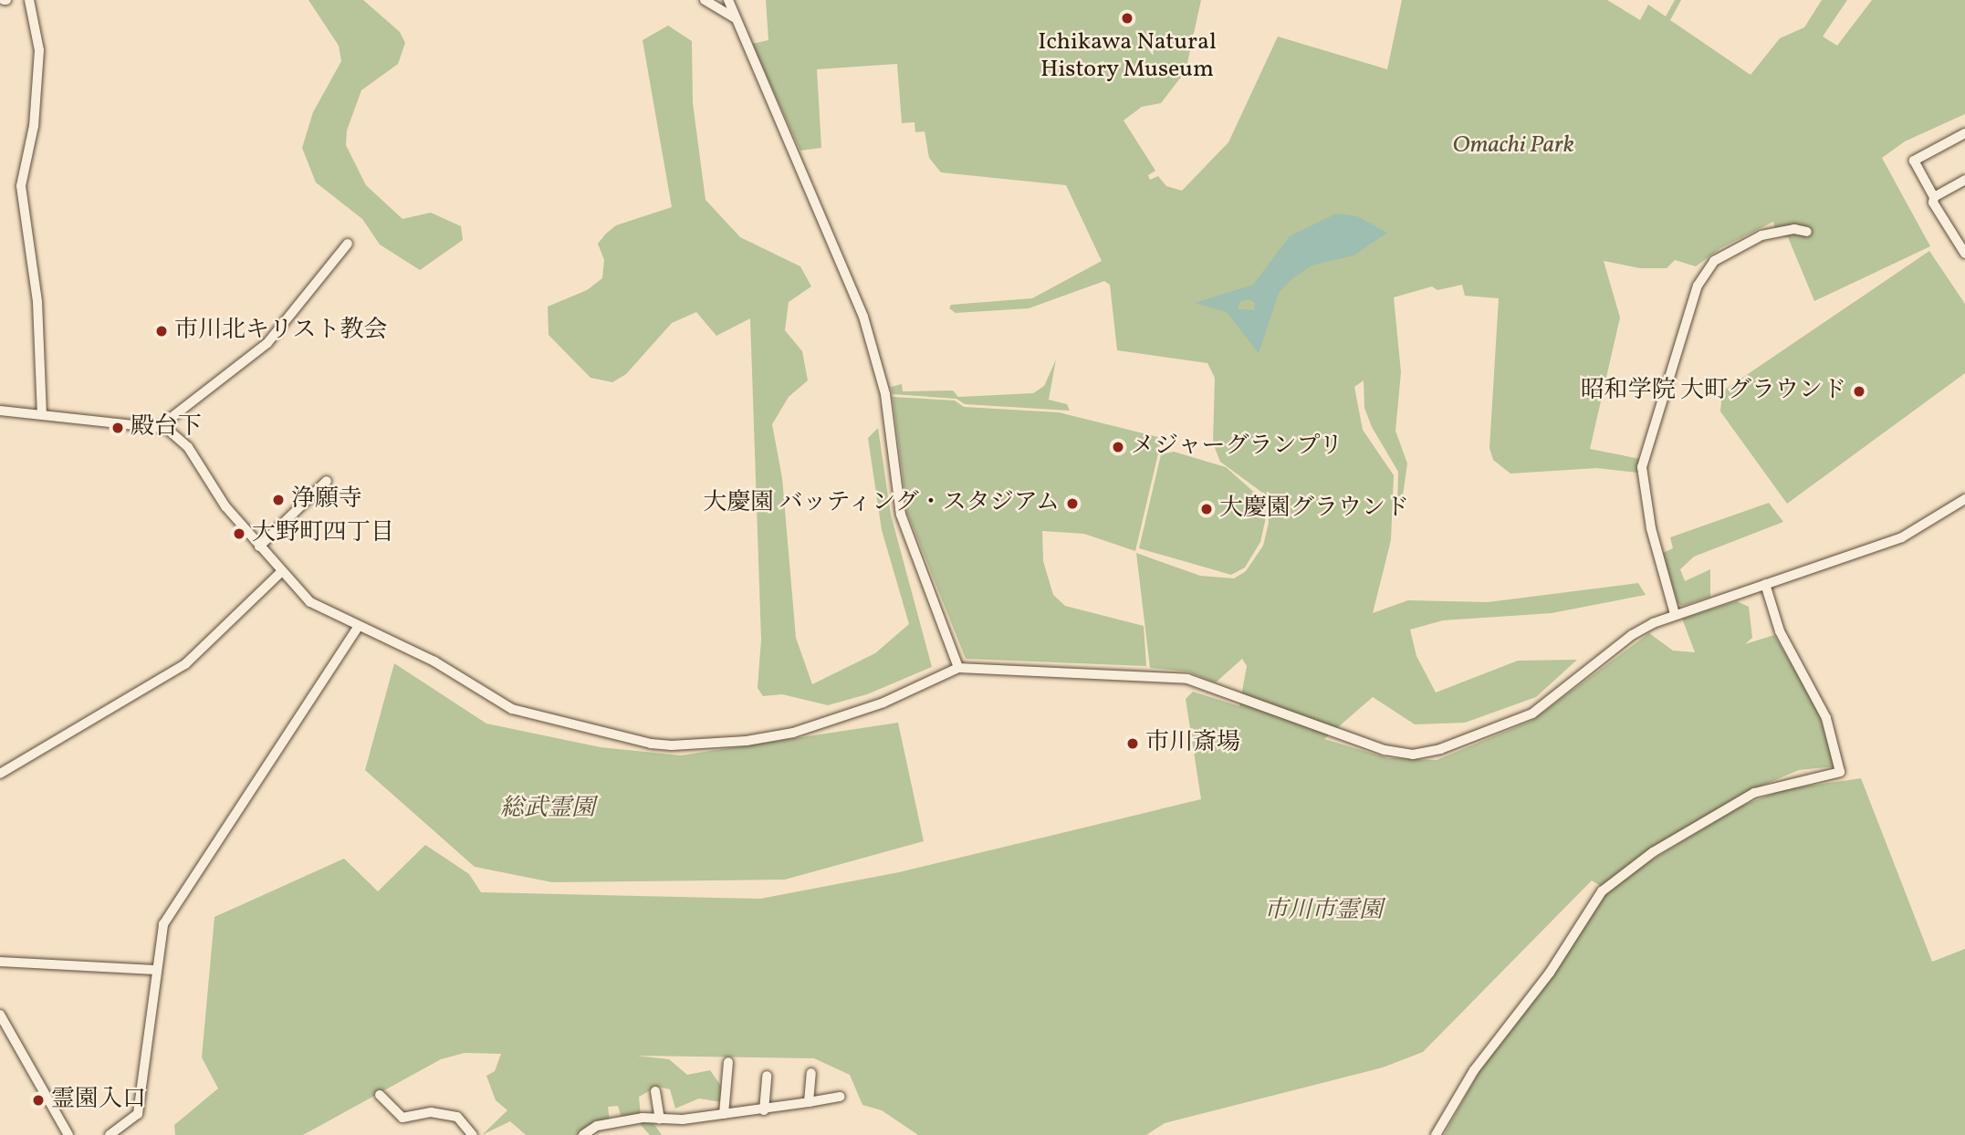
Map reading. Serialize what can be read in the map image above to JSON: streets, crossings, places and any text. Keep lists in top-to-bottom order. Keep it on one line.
{"parks":["Omachi Park","総武霊園","市川市霊園"],"places":["Ichikawa Natural History Museum","市川北キリスト教会","昭和学院 大町グラウンド","殿台下","メジャーグランプリ","浄願寺","大慶園 バッティング・スタジアム","大慶園グラウンド","大野町四丁目","市川斎場","霊園入口"]}
